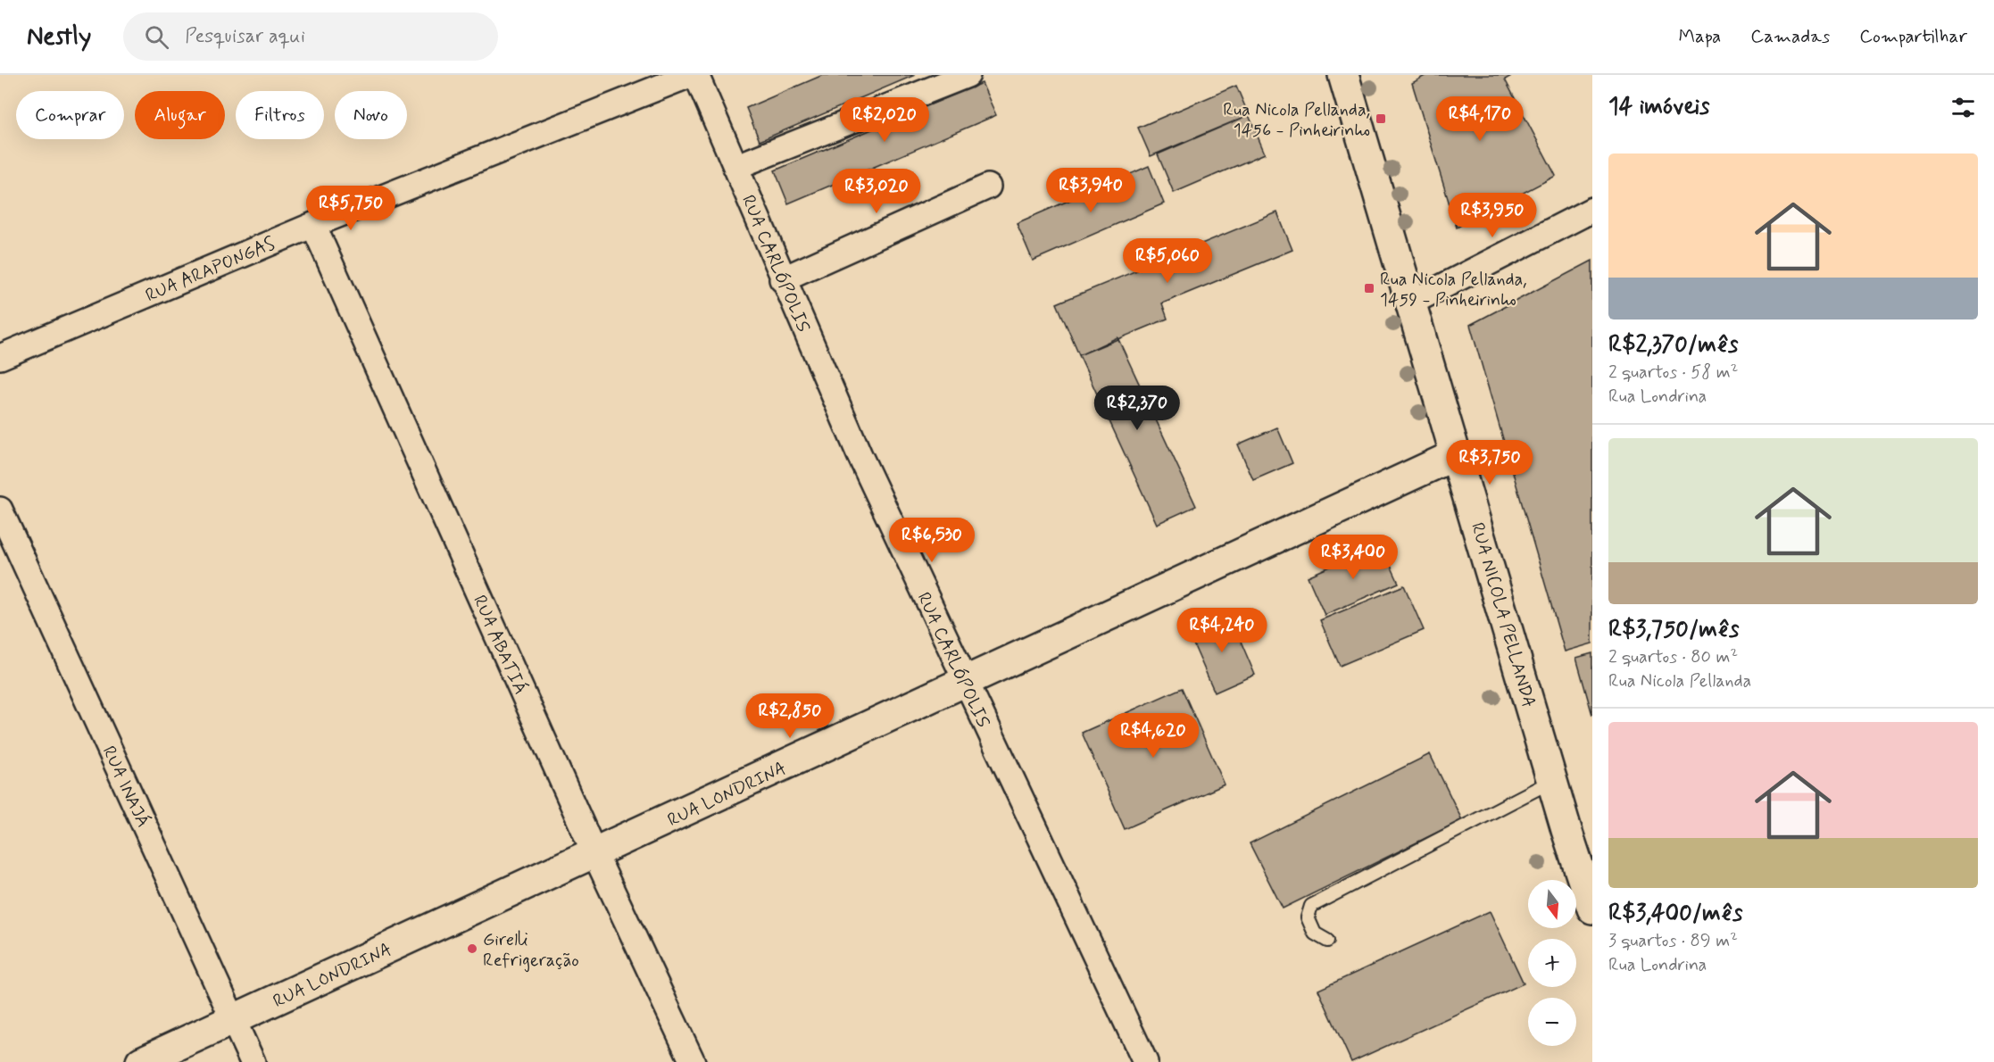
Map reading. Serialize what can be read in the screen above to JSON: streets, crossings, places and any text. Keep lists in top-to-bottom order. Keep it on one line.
{"streets":{"street":["RUA CARLÓPOLIS","RUA ARAPONGAS","RUA NICOLA PELLANDA","RUA ABATIÁ","RUA INAJÁ","RUA LONDRINA"]},"crossings":[["RUA CARLÓPOLIS","RUA LONDRINA"],["RUA ARAPONGAS","RUA ABATIÁ"],["RUA NICOLA PELLANDA","RUA LONDRINA"],["RUA ABATIÁ","RUA LONDRINA"],["RUA INAJÁ","RUA LONDRINA"]],"places":{"transit":["Rua Nicola Pellanda, 1456 - Pinheirinho","Rua Nicola Pellanda, 1459 - Pinheirinho"],"other":["Girelli Refrigeração"]},"north":"bottom","page":{"header":"Nestly","search":"Pesquisar aqui","nav":["Mapa","Camadas","Compartilhar"],"heading":"14 imóveis","chip":["Comprar","Alugar","Filtros","Novo"],"price":["R$4,170","R$2,020","R$3,940","R$3,020","R$5,750","R$3,950","R$5,060","R$2,370","R$3,750","R$6,530","R$3,400","R$4,240","R$2,850","R$4,620"],"list":[{"name":"R$2,370/mês","note":"2 quartos · 58 m² · Rua Londrina"},{"name":"R$3,750/mês","note":"2 quartos · 80 m² · Rua Nicola Pellanda"},{"name":"R$3,400/mês","note":"3 quartos · 89 m² · Rua Londrina"}],"map_buttons":["+","−"]}}
